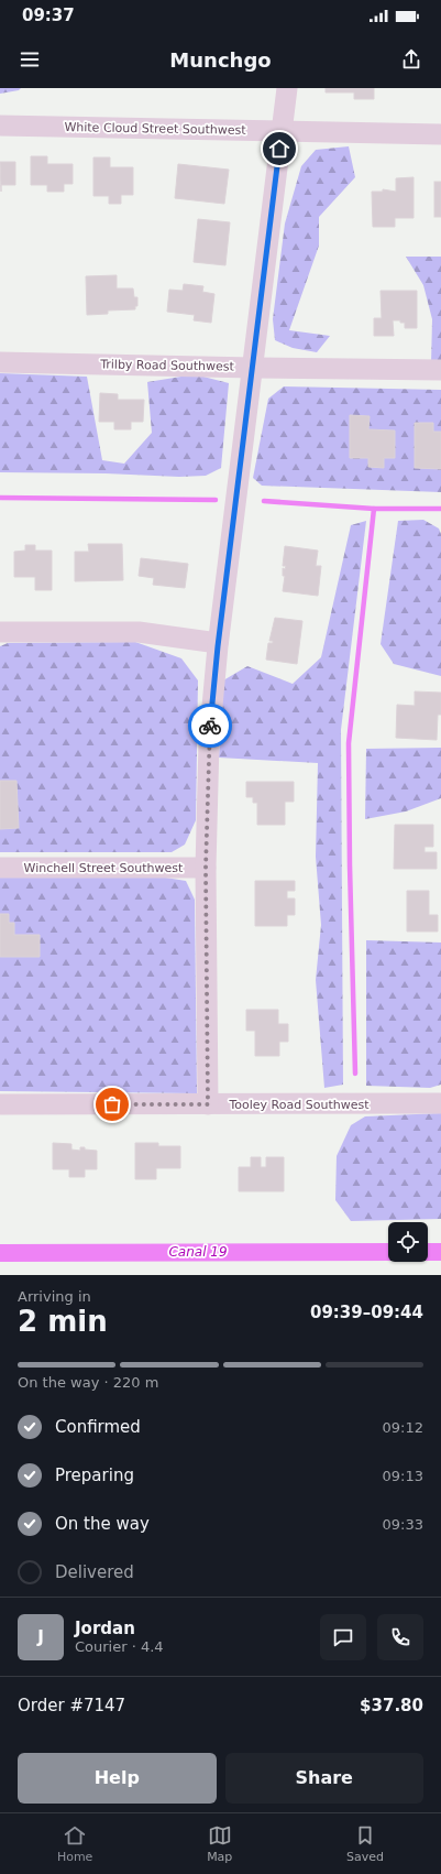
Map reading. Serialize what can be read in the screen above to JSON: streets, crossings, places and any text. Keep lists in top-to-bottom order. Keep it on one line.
{"streets":{"street":["White Cloud Street Southwest","Trilby Road Southwest","Winchell Street Southwest","Tooley Road Southwest"]},"water":["Canal 19"],"page":{"status":"09:37","header":"Munchgo","heading":["2 min","Arriving in","09:39–09:44"],"panel":["Jordan","Courier · 4.4","Order #7147","$37.80"],"bar":"On the way · 220 m","list":[["Confirmed","09:12"],["Preparing","09:13"],["On the way","09:33"],"Delivered"],"round":"J","buttons":["Help","Share"],"tabs":["Home","Map","Saved"]}}
